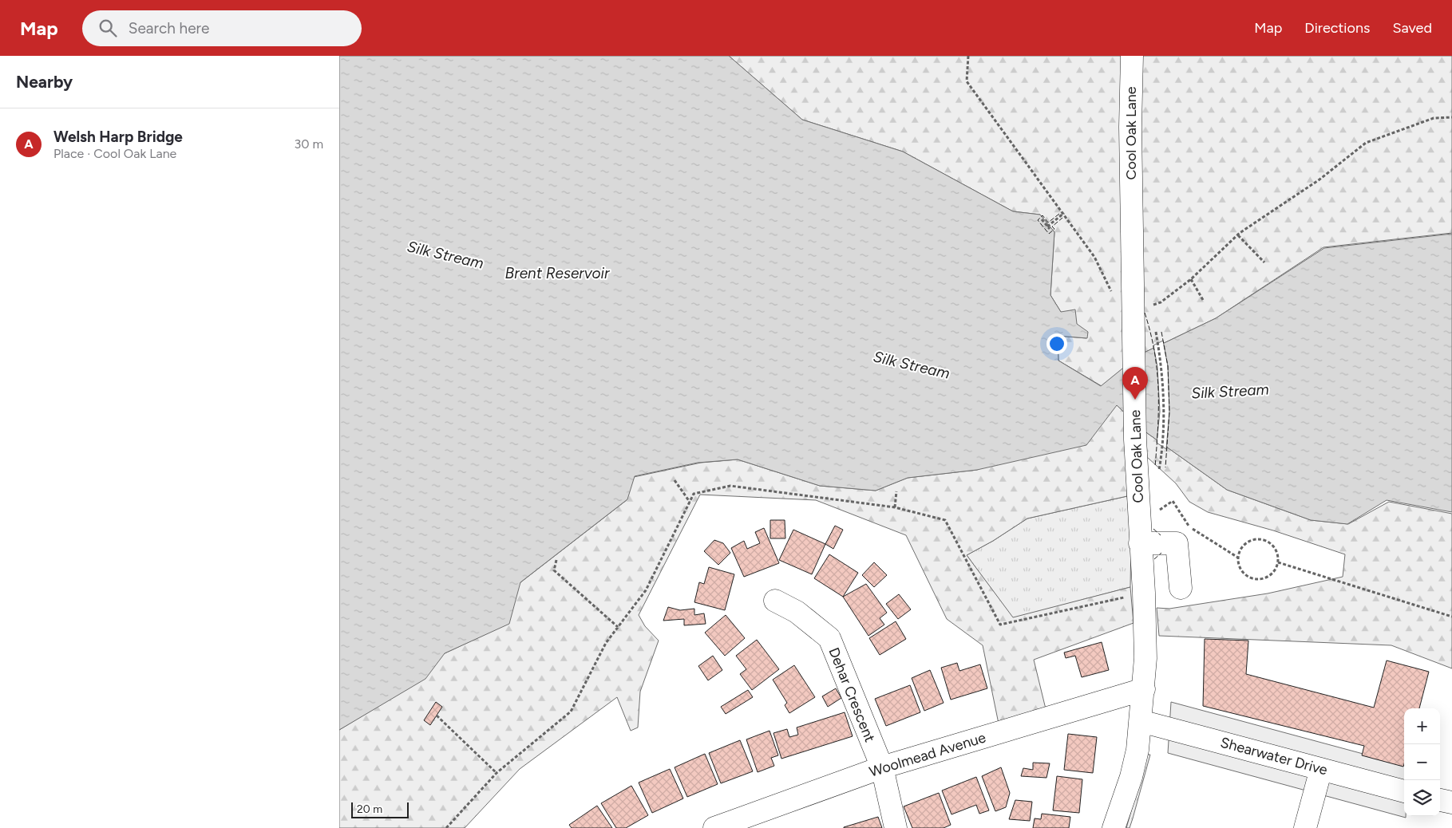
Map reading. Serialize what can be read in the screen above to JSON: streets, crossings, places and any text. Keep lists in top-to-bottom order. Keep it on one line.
{"streets":{"street":["Cool Oak Lane","Dehar Crescent","Woolmead Avenue","Shearwater Drive"]},"crossings":[["Cool Oak Lane","Woolmead Avenue"],["Cool Oak Lane","Shearwater Drive"],["Dehar Crescent","Woolmead Avenue"]],"water":["Silk Stream","Brent Reservoir"],"scale_bar":"20 m","page":{"header":"Map","search":"Search here","nav":["Map","Directions","Saved"],"heading":"Nearby","list":[{"mark":"A","name":"Welsh Harp Bridge","note":"Place · Cool Oak Lane","value":"30 m"}],"pins":"A","map_buttons":["+","−"],"scale":"20 m"}}
